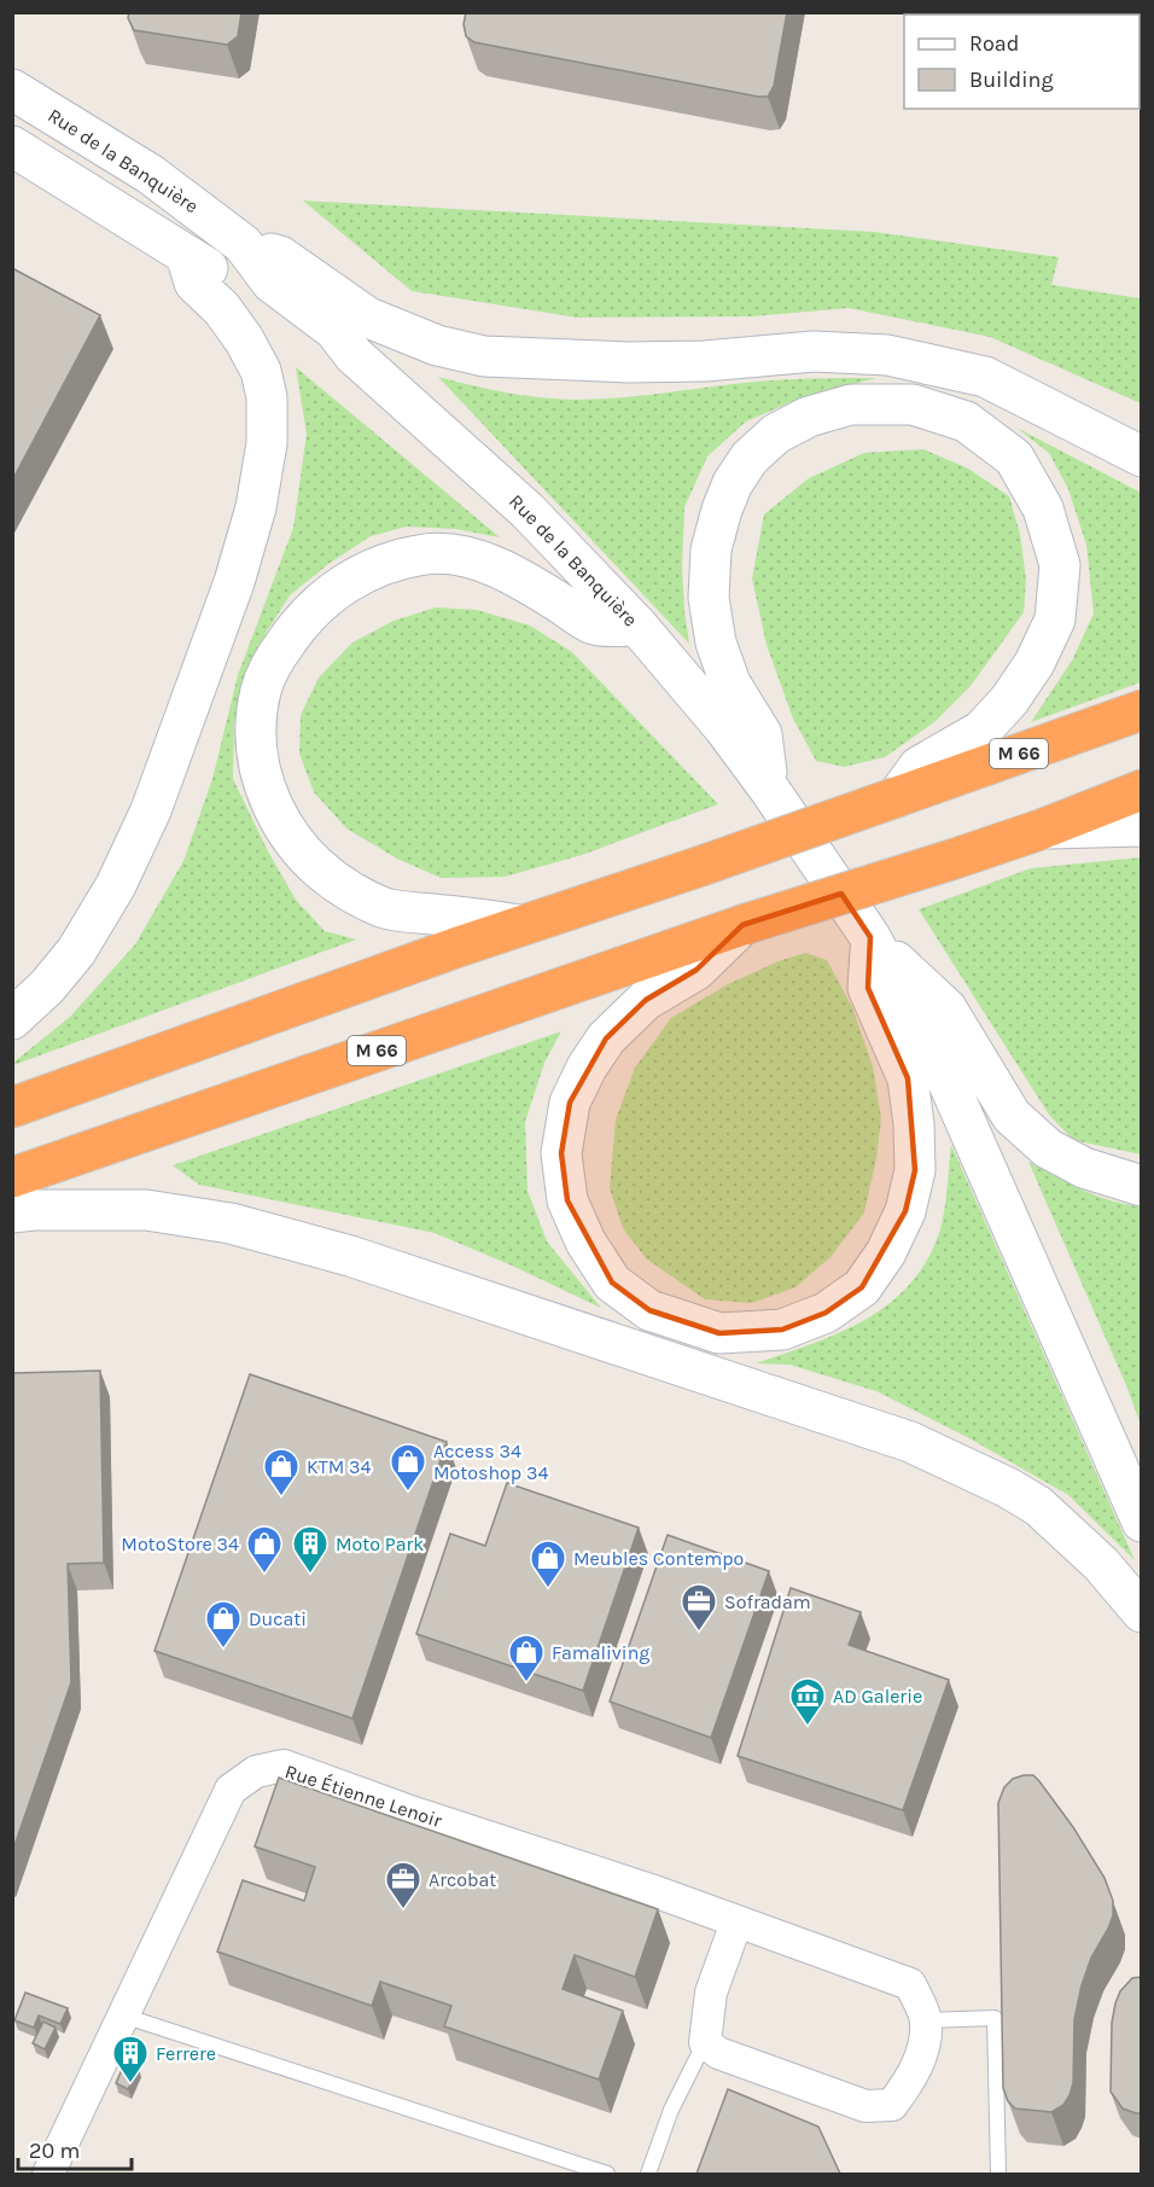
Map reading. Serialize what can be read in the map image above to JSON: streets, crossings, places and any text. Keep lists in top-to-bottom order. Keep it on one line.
{"streets":{"highway":["M 66"],"main road":["Rue de la Banquière"],"street":["Rue Étienne Lenoir"]},"crossings":[["Rue de la Banquière","M 66"]],"places":{"shop":["Access 34 Motoshop 34","KTM 34","MotoStore 34","Meubles Contempo","Ducati","Famaliving"],"building":["Moto Park","Ferrere"],"office":["Sofradam","Arcobat"],"museum":["AD Galerie"]},"legend":["Road","Building"],"scale_bar":"20 m"}
